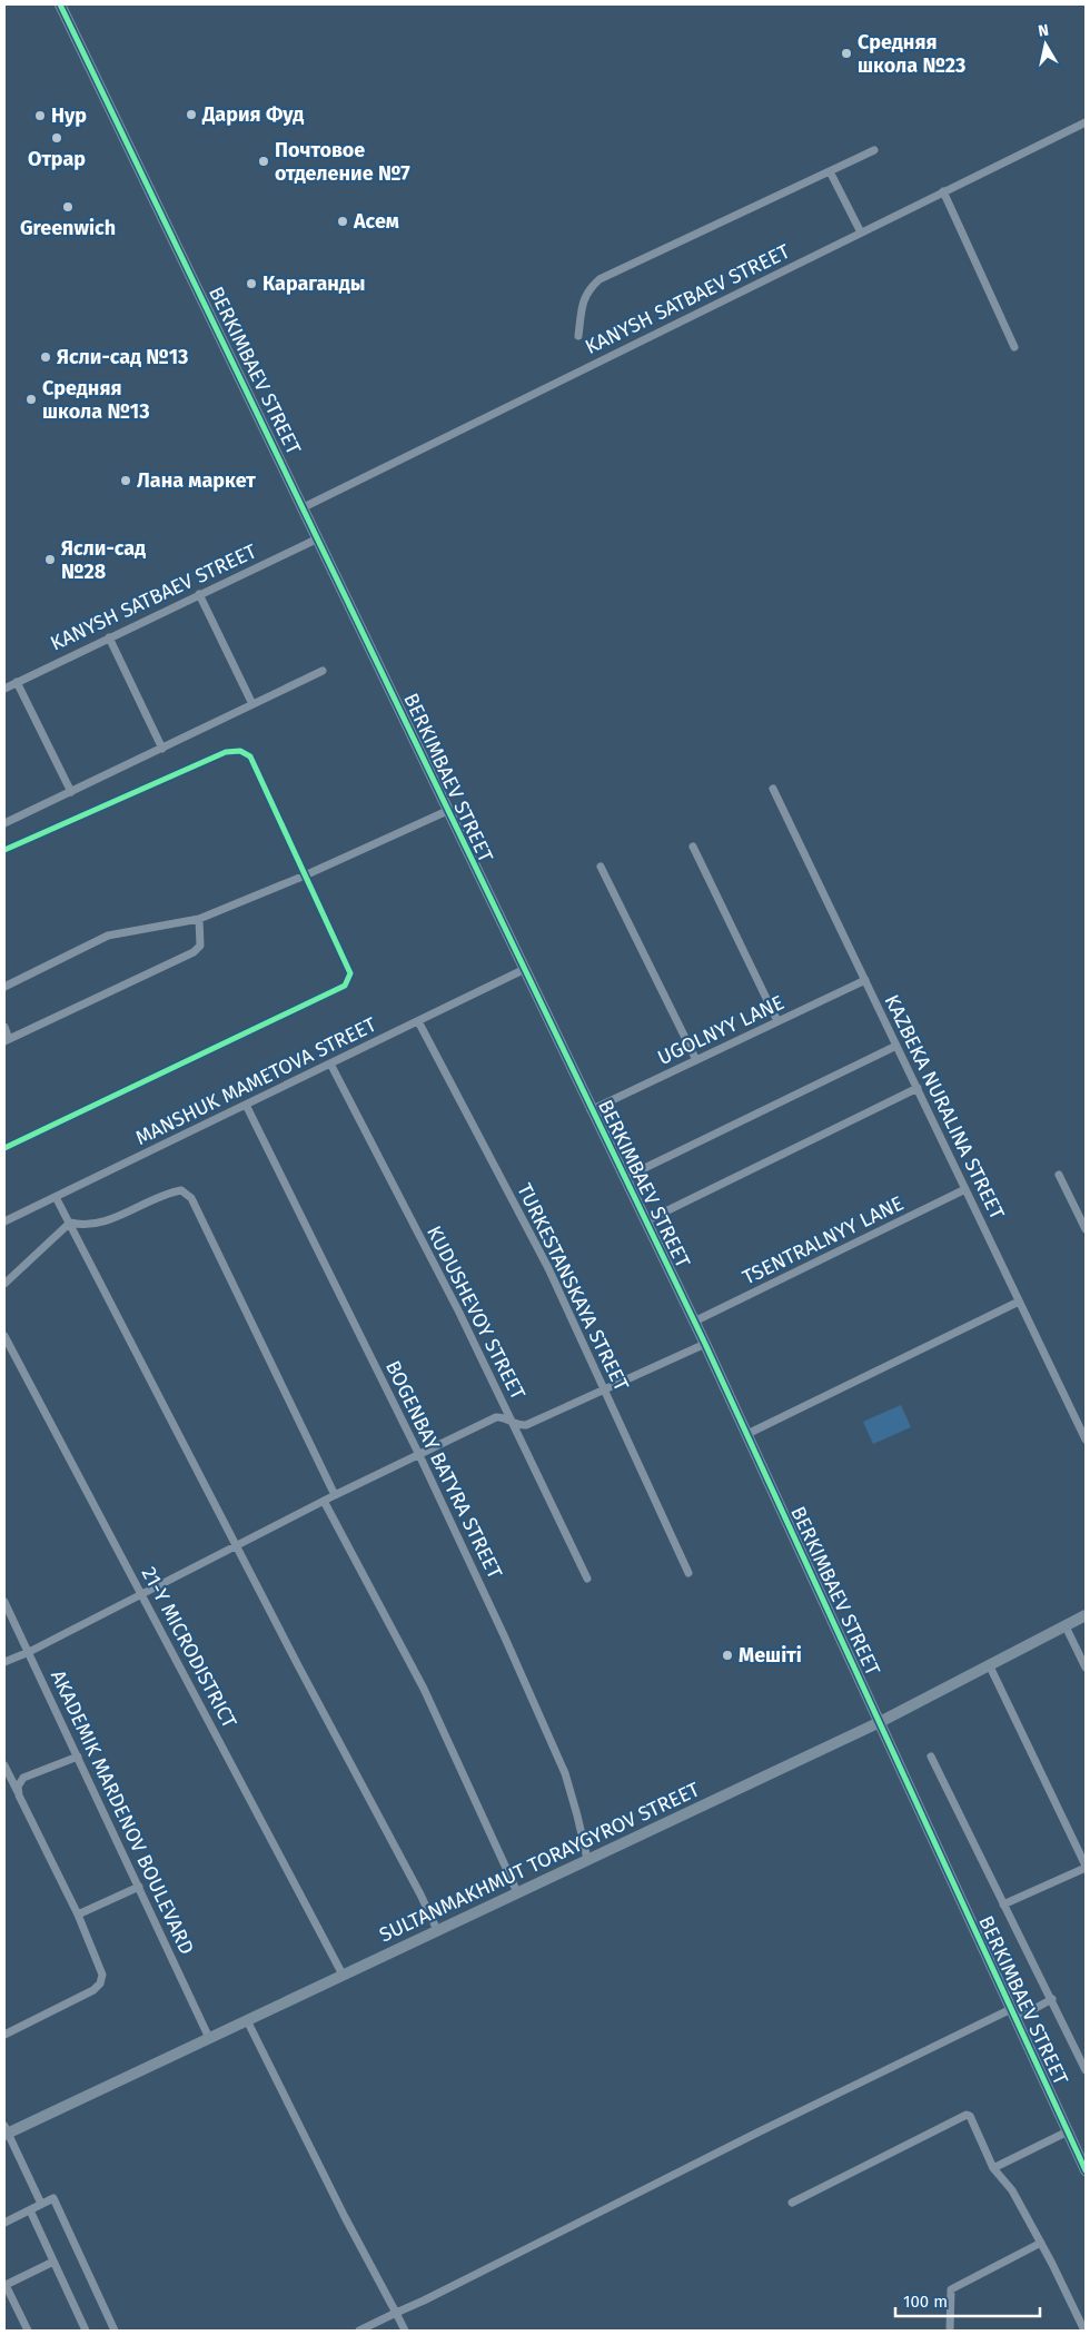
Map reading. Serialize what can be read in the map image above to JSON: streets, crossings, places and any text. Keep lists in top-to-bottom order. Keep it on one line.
{"streets":{"street":["KANYSH SATBAEV STREET","BERKIMBAEV STREET","UGOLNYY LANE","MANSHUK MAMETOVA STREET","KAZBEKA NURALINA STREET","TSENTRALNYY LANE","TURKESTANSKAYA STREET","KUDUSHEVOY STREET","BOGENBAY BATYRA STREET","21-Y MICRODISTRICT","AKADEMIK MARDENOV BOULEVARD","SULTANMAKHMUT TORAYGYROV STREET"]},"crossings":[["KANYSH SATBAEV STREET","BERKIMBAEV STREET"],["BERKIMBAEV STREET","UGOLNYY LANE"],["BERKIMBAEV STREET","MANSHUK MAMETOVA STREET"],["BERKIMBAEV STREET","TSENTRALNYY LANE"],["BERKIMBAEV STREET","SULTANMAKHMUT TORAYGYROV STREET"],["UGOLNYY LANE","KAZBEKA NURALINA STREET"],["MANSHUK MAMETOVA STREET","TURKESTANSKAYA STREET"],["MANSHUK MAMETOVA STREET","KUDUSHEVOY STREET"],["MANSHUK MAMETOVA STREET","BOGENBAY BATYRA STREET"],["KAZBEKA NURALINA STREET","TSENTRALNYY LANE"],["BOGENBAY BATYRA STREET","SULTANMAKHMUT TORAYGYROV STREET"],["21-Y MICRODISTRICT","SULTANMAKHMUT TORAYGYROV STREET"],["AKADEMIK MARDENOV BOULEVARD","SULTANMAKHMUT TORAYGYROV STREET"]],"places":["Средняя школа №23","Дария Фуд","Нур","Отрар","Почтовое отделение №7","Greenwich","Асем","Караганды","Ясли-сад №13","Средняя школа №13","Лана маркет","Ясли-сад №28","Мешіті"],"scale_bar":"100 m","north":"top"}
